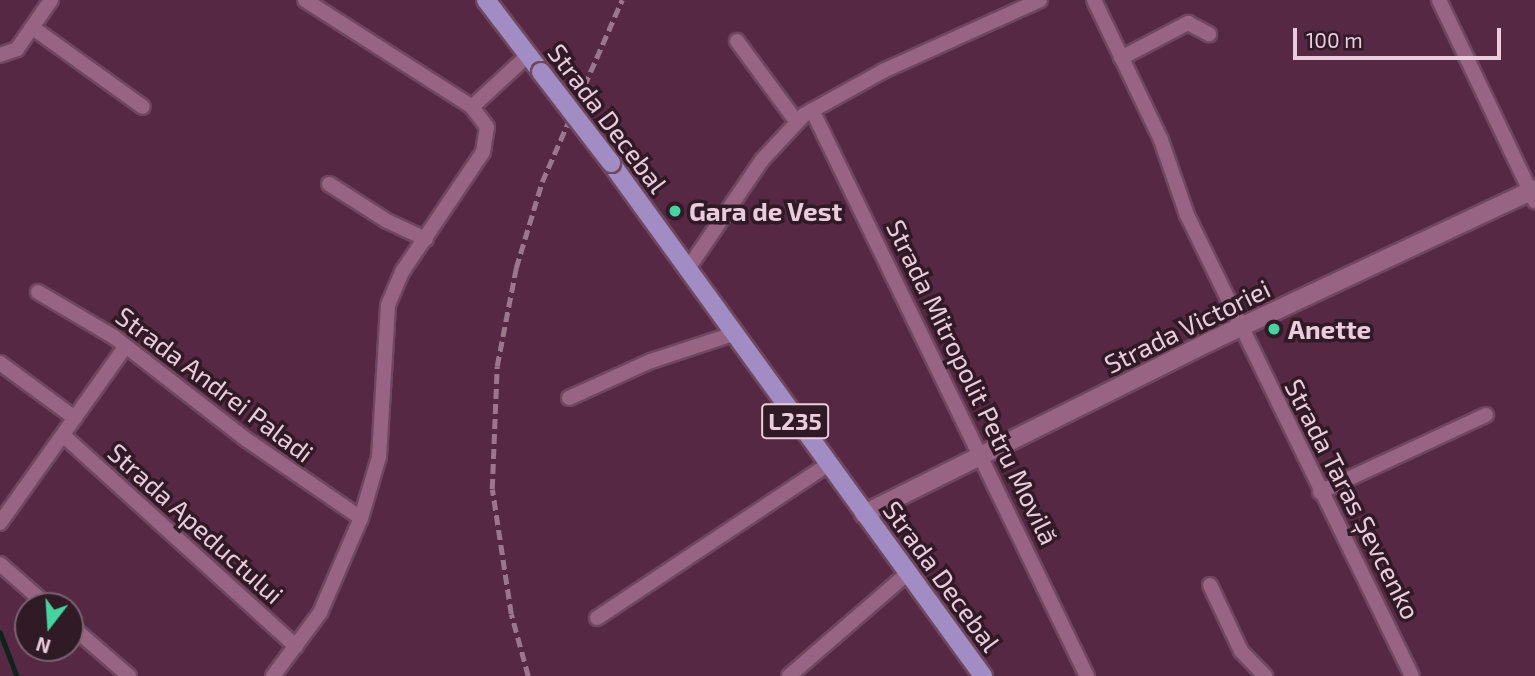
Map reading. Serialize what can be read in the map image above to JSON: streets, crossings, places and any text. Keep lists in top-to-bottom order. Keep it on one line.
{"streets":{"main road":["Strada Decebal","L235"],"street":["Strada Victoriei","Strada Mitropolit Petru Movilă","Strada Andrei Paladi","Strada Taras Șevcenko","Strada Apeductului"]},"crossings":[["Strada Decebal","Strada Victoriei"],["Strada Victoriei","Strada Mitropolit Petru Movilă"],["Strada Victoriei","Strada Taras Șevcenko"]],"places":["Gara de Vest","Anette"],"scale_bar":"100 m","north":"bottom"}
